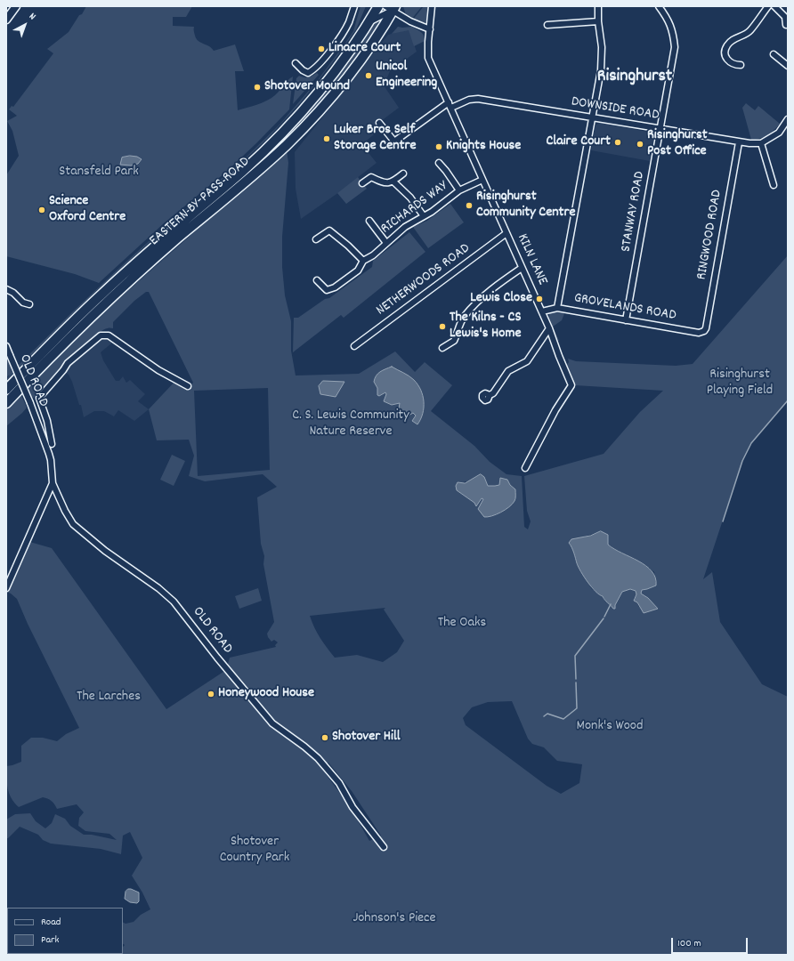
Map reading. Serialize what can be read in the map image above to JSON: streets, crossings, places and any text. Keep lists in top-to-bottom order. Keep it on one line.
{"streets":{"highway":["EASTERN BY-PASS ROAD"],"street":["DOWNSIDE ROAD","RICHARDS WAY","STANWAY ROAD","RINGWOOD ROAD","KILN LANE","NETHERWOODS ROAD","GROVELANDS ROAD","OLD ROAD"]},"crossings":[["DOWNSIDE ROAD","STANWAY ROAD"],["DOWNSIDE ROAD","RINGWOOD ROAD"],["DOWNSIDE ROAD","KILN LANE"],["RICHARDS WAY","KILN LANE"],["STANWAY ROAD","GROVELANDS ROAD"],["RINGWOOD ROAD","GROVELANDS ROAD"],["KILN LANE","NETHERWOODS ROAD"],["KILN LANE","GROVELANDS ROAD"]],"districts":["Risinghurst"],"parks":["Stansfeld Park","Risinghurst Playing Field","C. S. Lewis Community Nature Reserve","The Oaks","The Larches","Monk's Wood","Shotover Country Park","Johnson's Piece"],"places":["Linacre Court","Unicol Engineering","Shotover Mound","Luker Bros Self Storage Centre","Claire Court","Risinghurst Post Office","Knights House","Risinghurst Community Centre","Science Oxford Centre","Lewis Close","The Kilns - CS Lewis's Home","Honeywood House","Shotover Hill"],"legend":["Road","Park"],"scale_bar":"100 m","north":"top right"}
